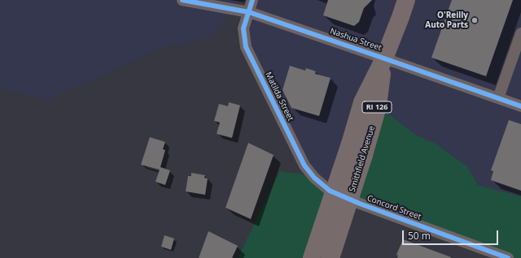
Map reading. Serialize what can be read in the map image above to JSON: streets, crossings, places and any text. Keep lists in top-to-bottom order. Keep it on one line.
{"streets":{"main road":["RI 126","Smithfield Avenue"],"street":["Nashua Street","Matilda Street","Concord Street"]},"crossings":[["Nashua Street","Matilda Street"],["Nashua Street","Smithfield Avenue"],["Matilda Street","Concord Street"]],"places":["O'Reilly Auto Parts"],"scale_bar":"50 m"}
